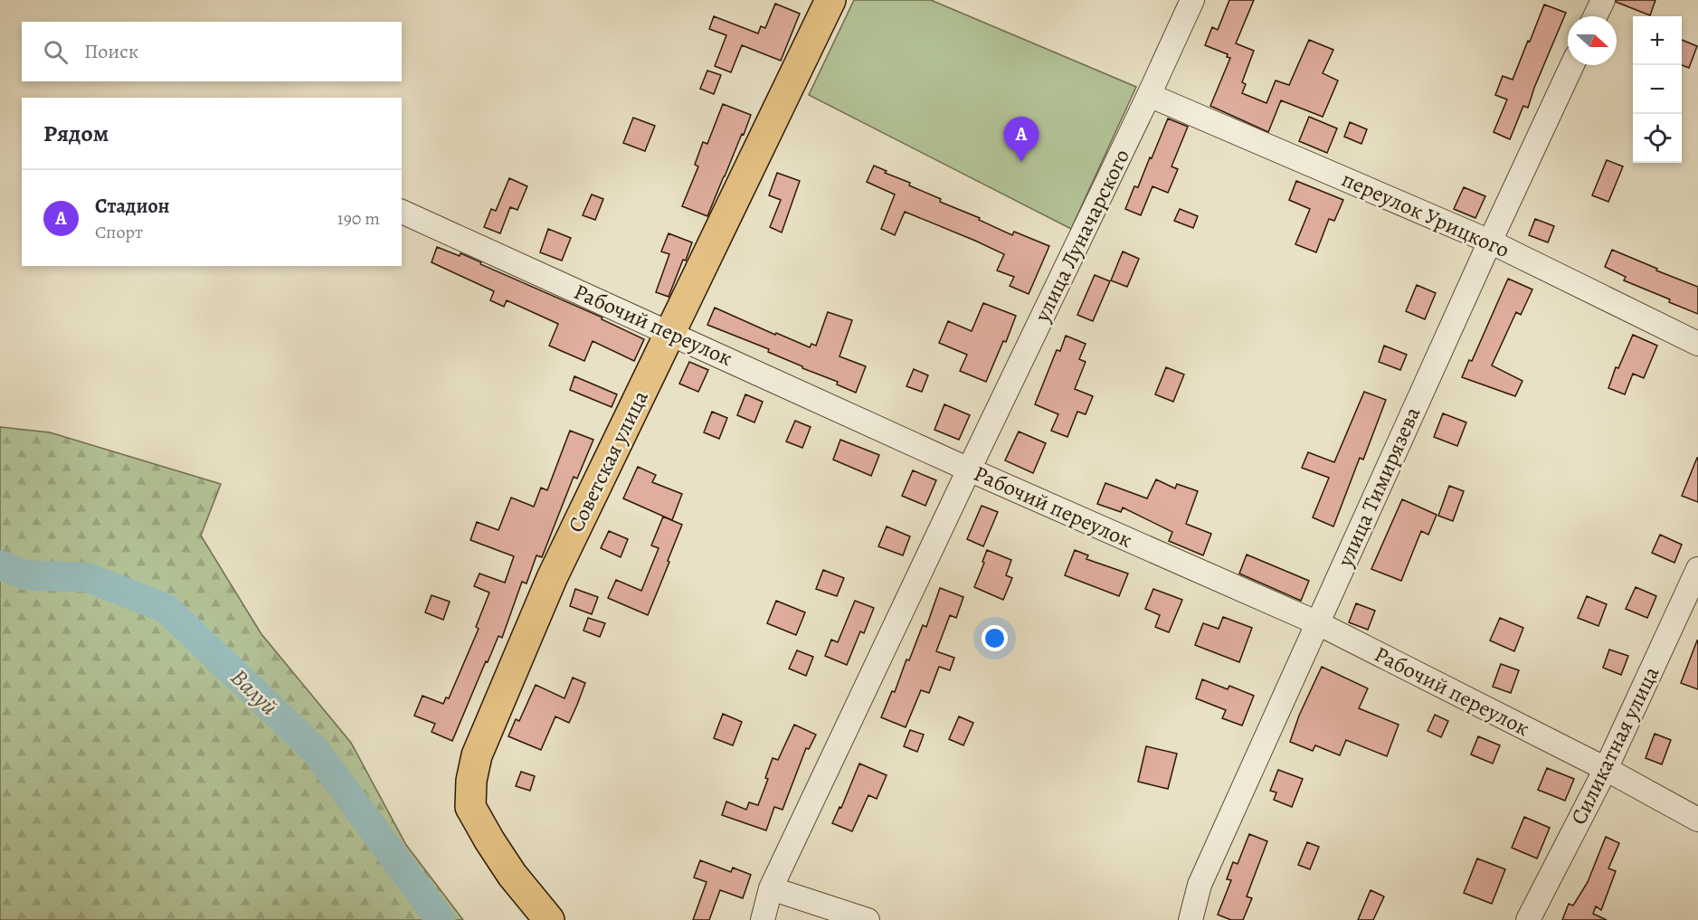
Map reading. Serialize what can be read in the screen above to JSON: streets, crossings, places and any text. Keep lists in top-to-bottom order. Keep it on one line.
{"streets":{"main road":["Советская улица"],"street":["переулок Урицкого","улица Луначарского","Рабочий переулок","улица Тимирязева","Силикатная улица"]},"crossings":[["переулок Урицкого","улица Луначарского"],["переулок Урицкого","улица Тимирязева"],["улица Луначарского","Рабочий переулок"],["Рабочий переулок","Советская улица"],["Рабочий переулок","улица Тимирязева"],["Рабочий переулок","Силикатная улица"]],"water":["Валуй"],"north":"right","page":{"map_buttons":["+","−"],"search":"Поиск","heading":"Рядом","pins":"A","list":[{"mark":"A","name":"Стадион","note":"Спорт","value":"190 m"}]}}
